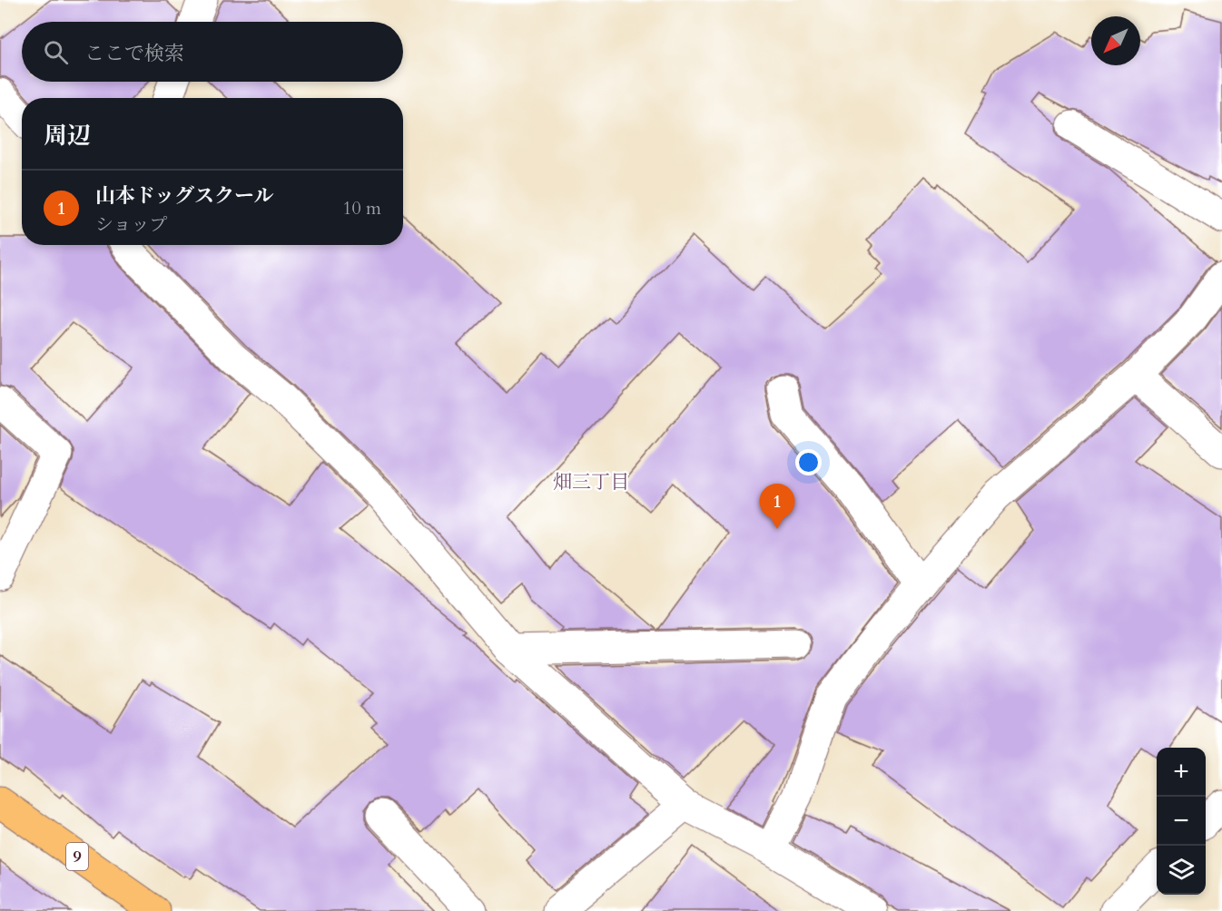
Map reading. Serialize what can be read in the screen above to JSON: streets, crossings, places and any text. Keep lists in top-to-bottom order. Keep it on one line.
{"streets":{"main road":["9"]},"districts":["畑三丁目"],"north":"bottom left","page":{"search":"ここで検索","heading":"周辺","list":[{"mark":"1","name":"山本ドッグスクール","note":"ショップ","value":"10 m"}],"pins":"1","map_buttons":["+","−"]}}
